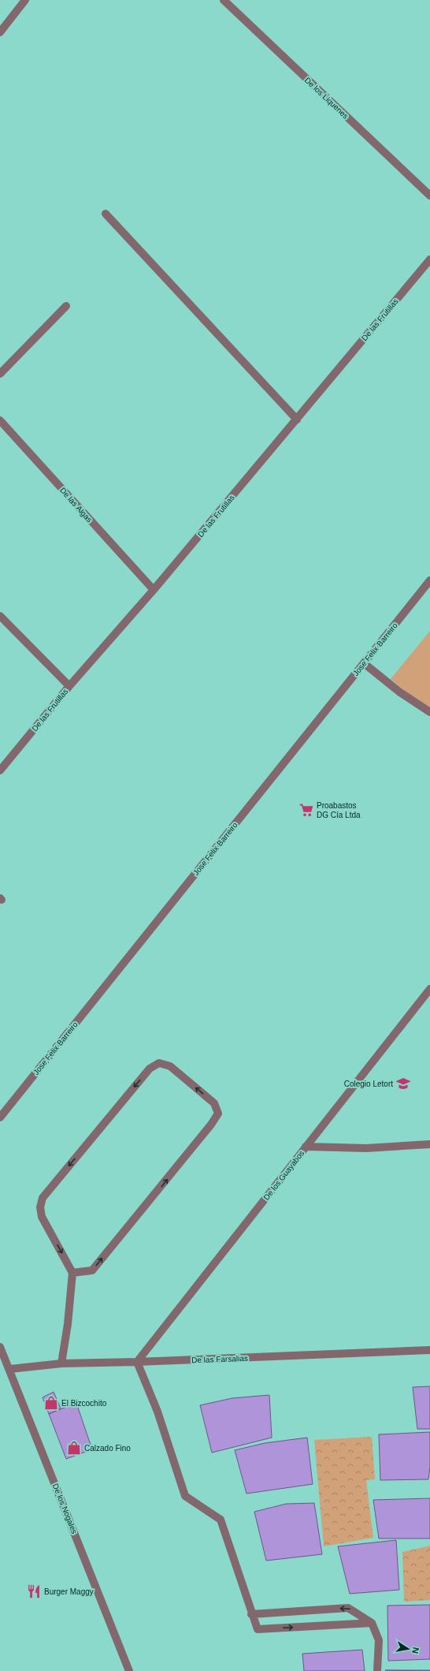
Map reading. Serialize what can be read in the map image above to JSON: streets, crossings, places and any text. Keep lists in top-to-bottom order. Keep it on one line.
{"streets":{"street":["De los Liquenes","De las Frutillas","De las Algas","Jose Felix Barreiro","De los Guayabos","De las Farsalias","De los Nogales"]},"crossings":[["De las Frutillas","De las Algas"],["De los Guayabos","De las Farsalias"],["De las Farsalias","De los Nogales"]],"places":{"supermarket":["Proabastos DG Cía Ltda"],"school or university":["Colegio Letort"],"shop":["El Bizcochito","Calzado Fino"],"restaurant":["Burger Maggy"]},"north":"right"}
